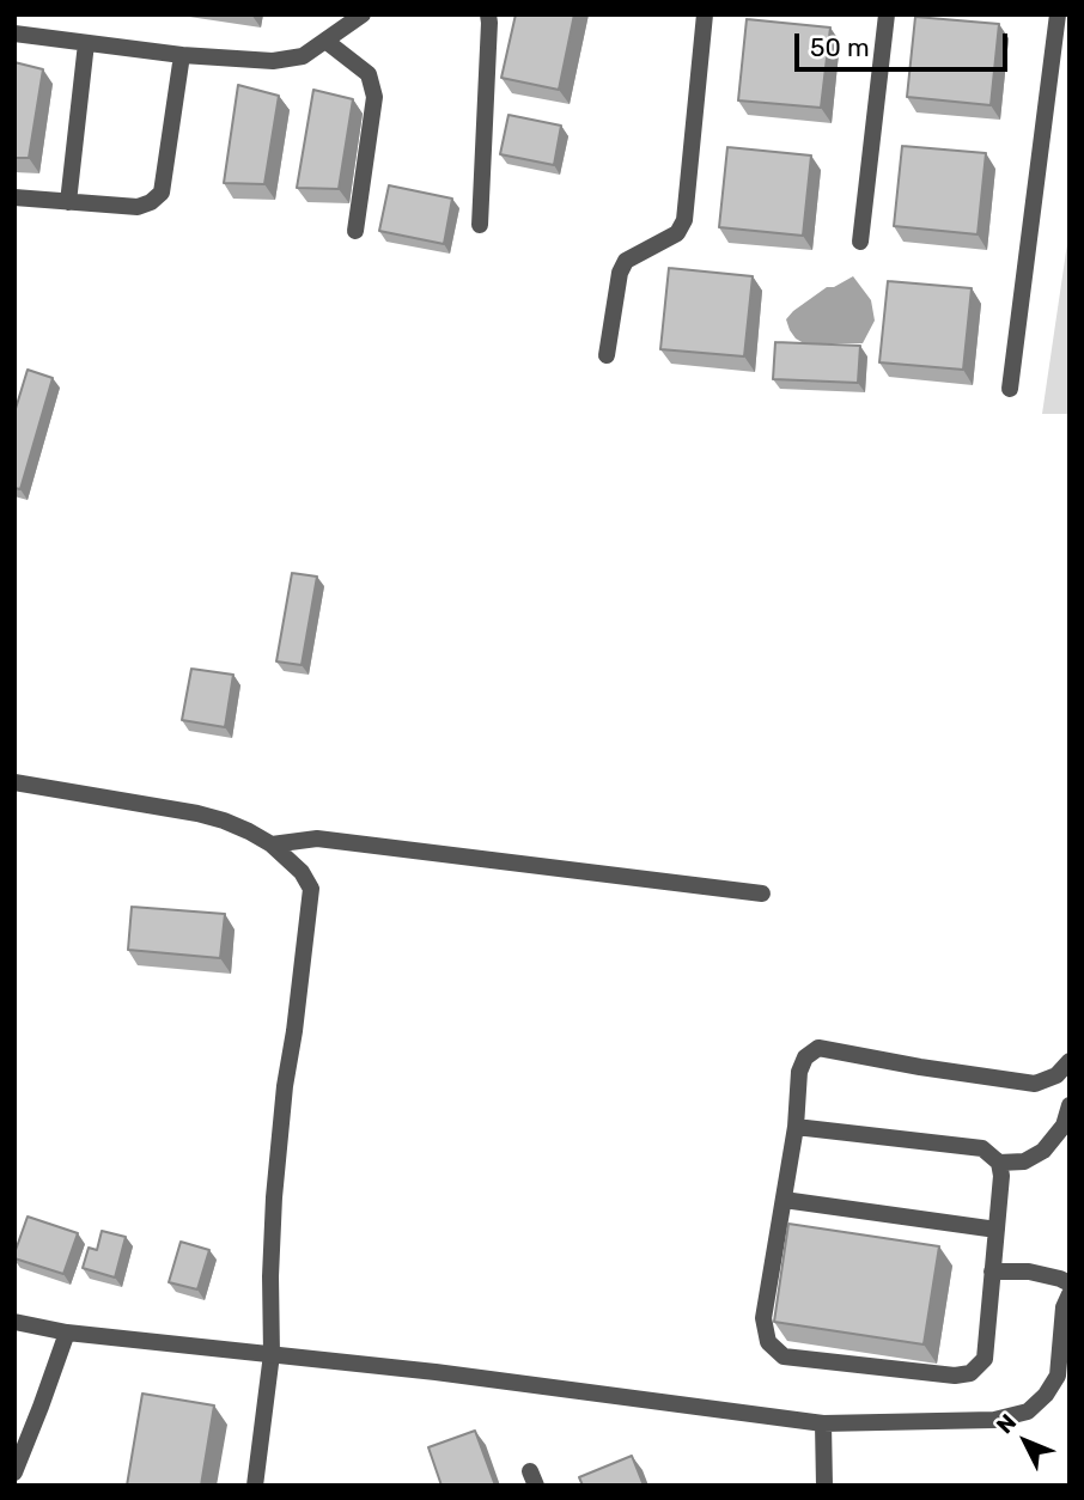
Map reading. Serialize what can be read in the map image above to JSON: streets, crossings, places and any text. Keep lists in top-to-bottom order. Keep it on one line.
{"scale_bar":"50 m","north":"top left"}
